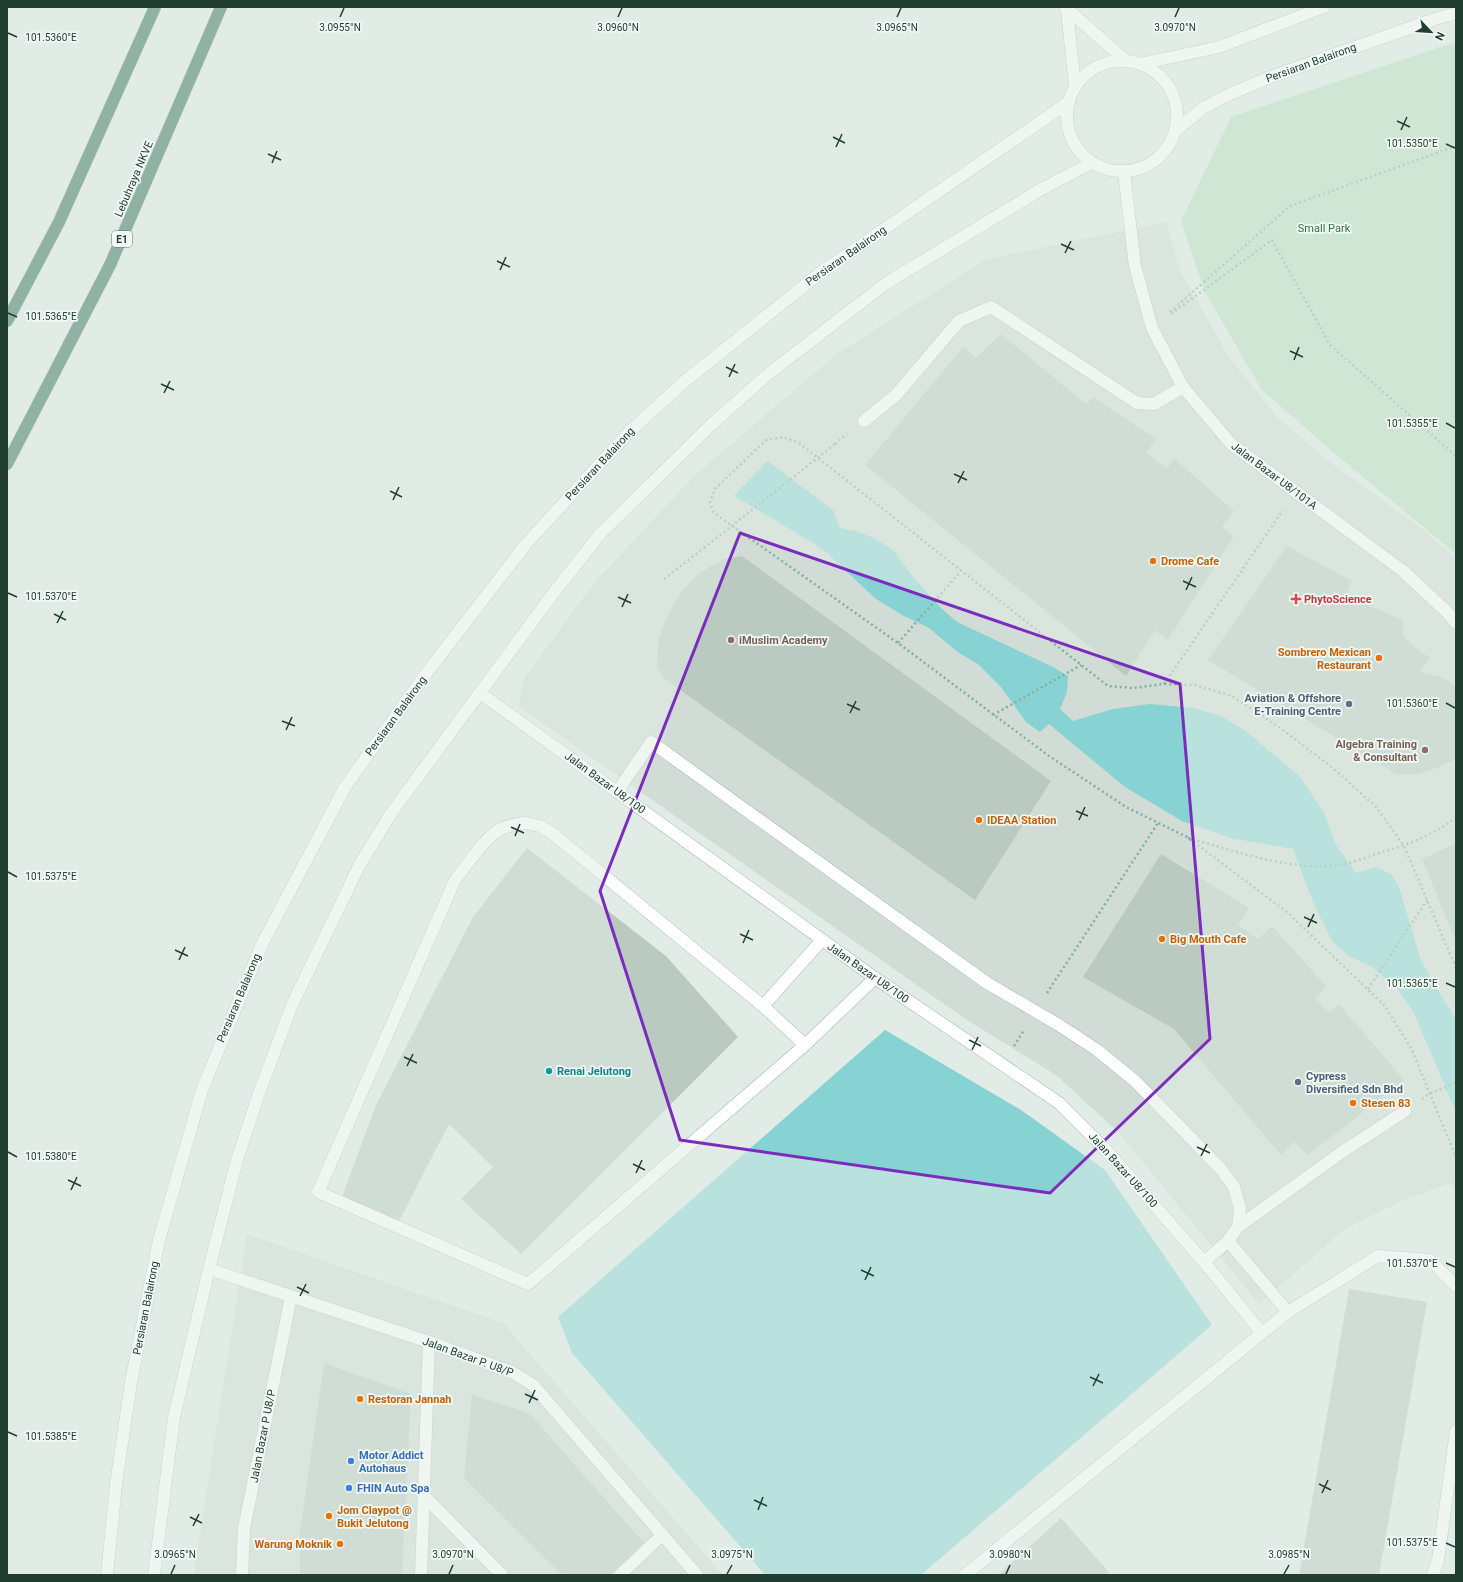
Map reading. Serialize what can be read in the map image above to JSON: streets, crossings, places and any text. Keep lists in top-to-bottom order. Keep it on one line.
{"streets":{"highway":["Lebuhraya NKVE","E1"],"street":["Persiaran Balairong","Jalan Bazar U8/101A","Jalan Bazar U8/100","Jalan Bazar P. U8/P","Jalan Bazar P U8/P"]},"crossings":[["Persiaran Balairong","Jalan Bazar U8/101A"],["Jalan Bazar P. U8/P","Jalan Bazar P U8/P"]],"parks":["Small Park"],"places":{"other":["Drome Cafe","iMuslim Academy","Sombrero Mexican Restaurant","Aviation & Offshore E-Training Centre","Algebra Training & Consultant","IDEAA Station","Big Mouth Cafe","Renai Jelutong","Cypress Diversified Sdn Bhd","Stesen 83","Restoran Jannah","Motor Addict Autohaus","FHIN Auto Spa","Jom Claypot @ Bukit Jelutong","Warung Moknik"],"health":["PhytoScience"]},"north":"bottom right","coordinates":["3.0955°N","3.0960°N","3.0965°N","3.0970°N","101.5360°E","101.5350°E","101.5365°E","101.5355°E","101.5370°E","101.5375°E","101.5380°E","101.5385°E","3.0975°N","3.0980°N","3.0985°N"]}
